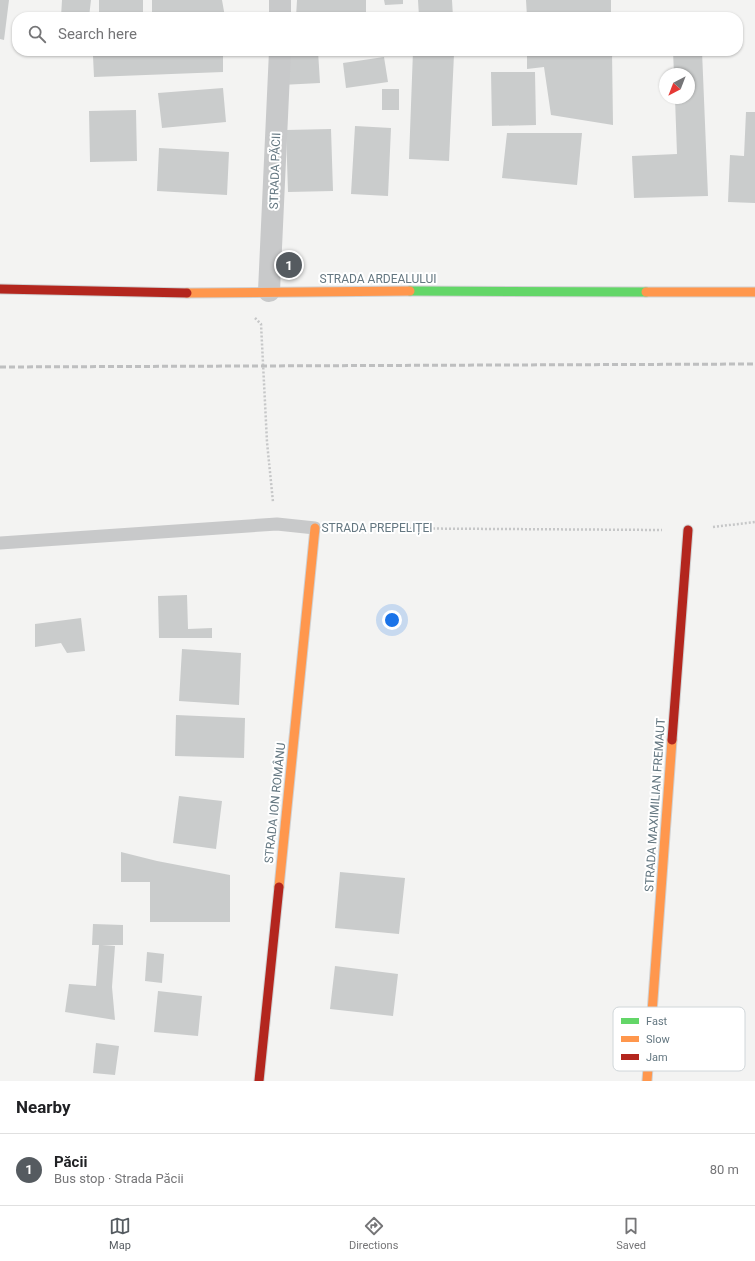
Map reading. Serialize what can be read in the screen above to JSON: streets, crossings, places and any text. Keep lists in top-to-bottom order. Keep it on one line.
{"streets":{"street":["STRADA PĂCII","STRADA ARDEALULUI","STRADA ION ROMÂNU","STRADA MAXIMILIAN FREMAUT"],"lane":["STRADA PREPELIȚEI"]},"crossings":[["STRADA PĂCII","STRADA ARDEALULUI"],["STRADA PREPELIȚEI","STRADA ION ROMÂNU"],["STRADA PREPELIȚEI","STRADA MAXIMILIAN FREMAUT"]],"legend":["Fast","Slow","Jam"],"north":"bottom left","page":{"search":"Search here","pins":"1","heading":"Nearby","list":[{"mark":"1","name":"Păcii","note":"Bus stop · Strada Păcii","value":"80 m"}],"nav":["Map","Directions","Saved"]}}
